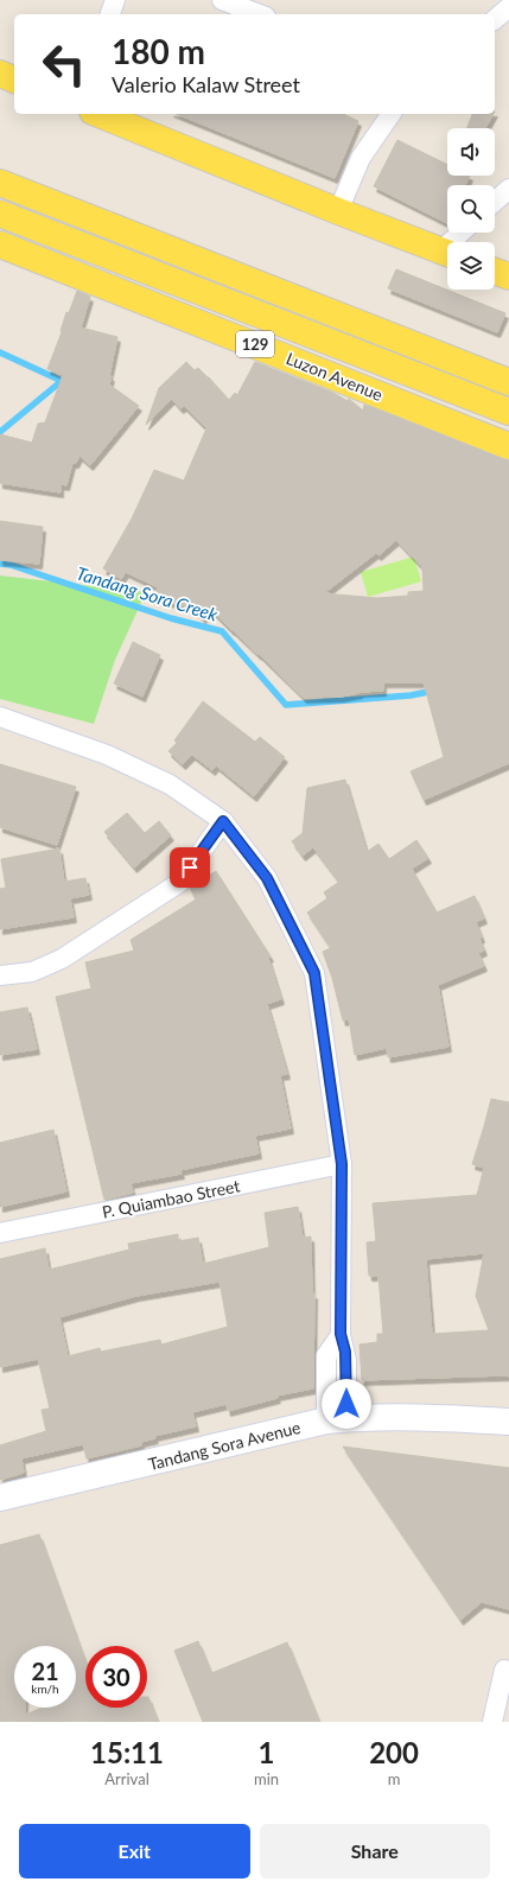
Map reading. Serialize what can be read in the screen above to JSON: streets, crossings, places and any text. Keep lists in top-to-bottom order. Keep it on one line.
{"streets":{"main road":["129","Luzon Avenue","Tandang Sora Avenue"],"street":["P. Quiambao Street"]},"water":["Tandang Sora Creek"],"page":{"turn":["180 m","Valerio Kalaw Street"],"speed":"21 km/h","limit":"30","eta":["15:11","Arrival","1","min","200","m"],"buttons":["Exit","Share"]}}
